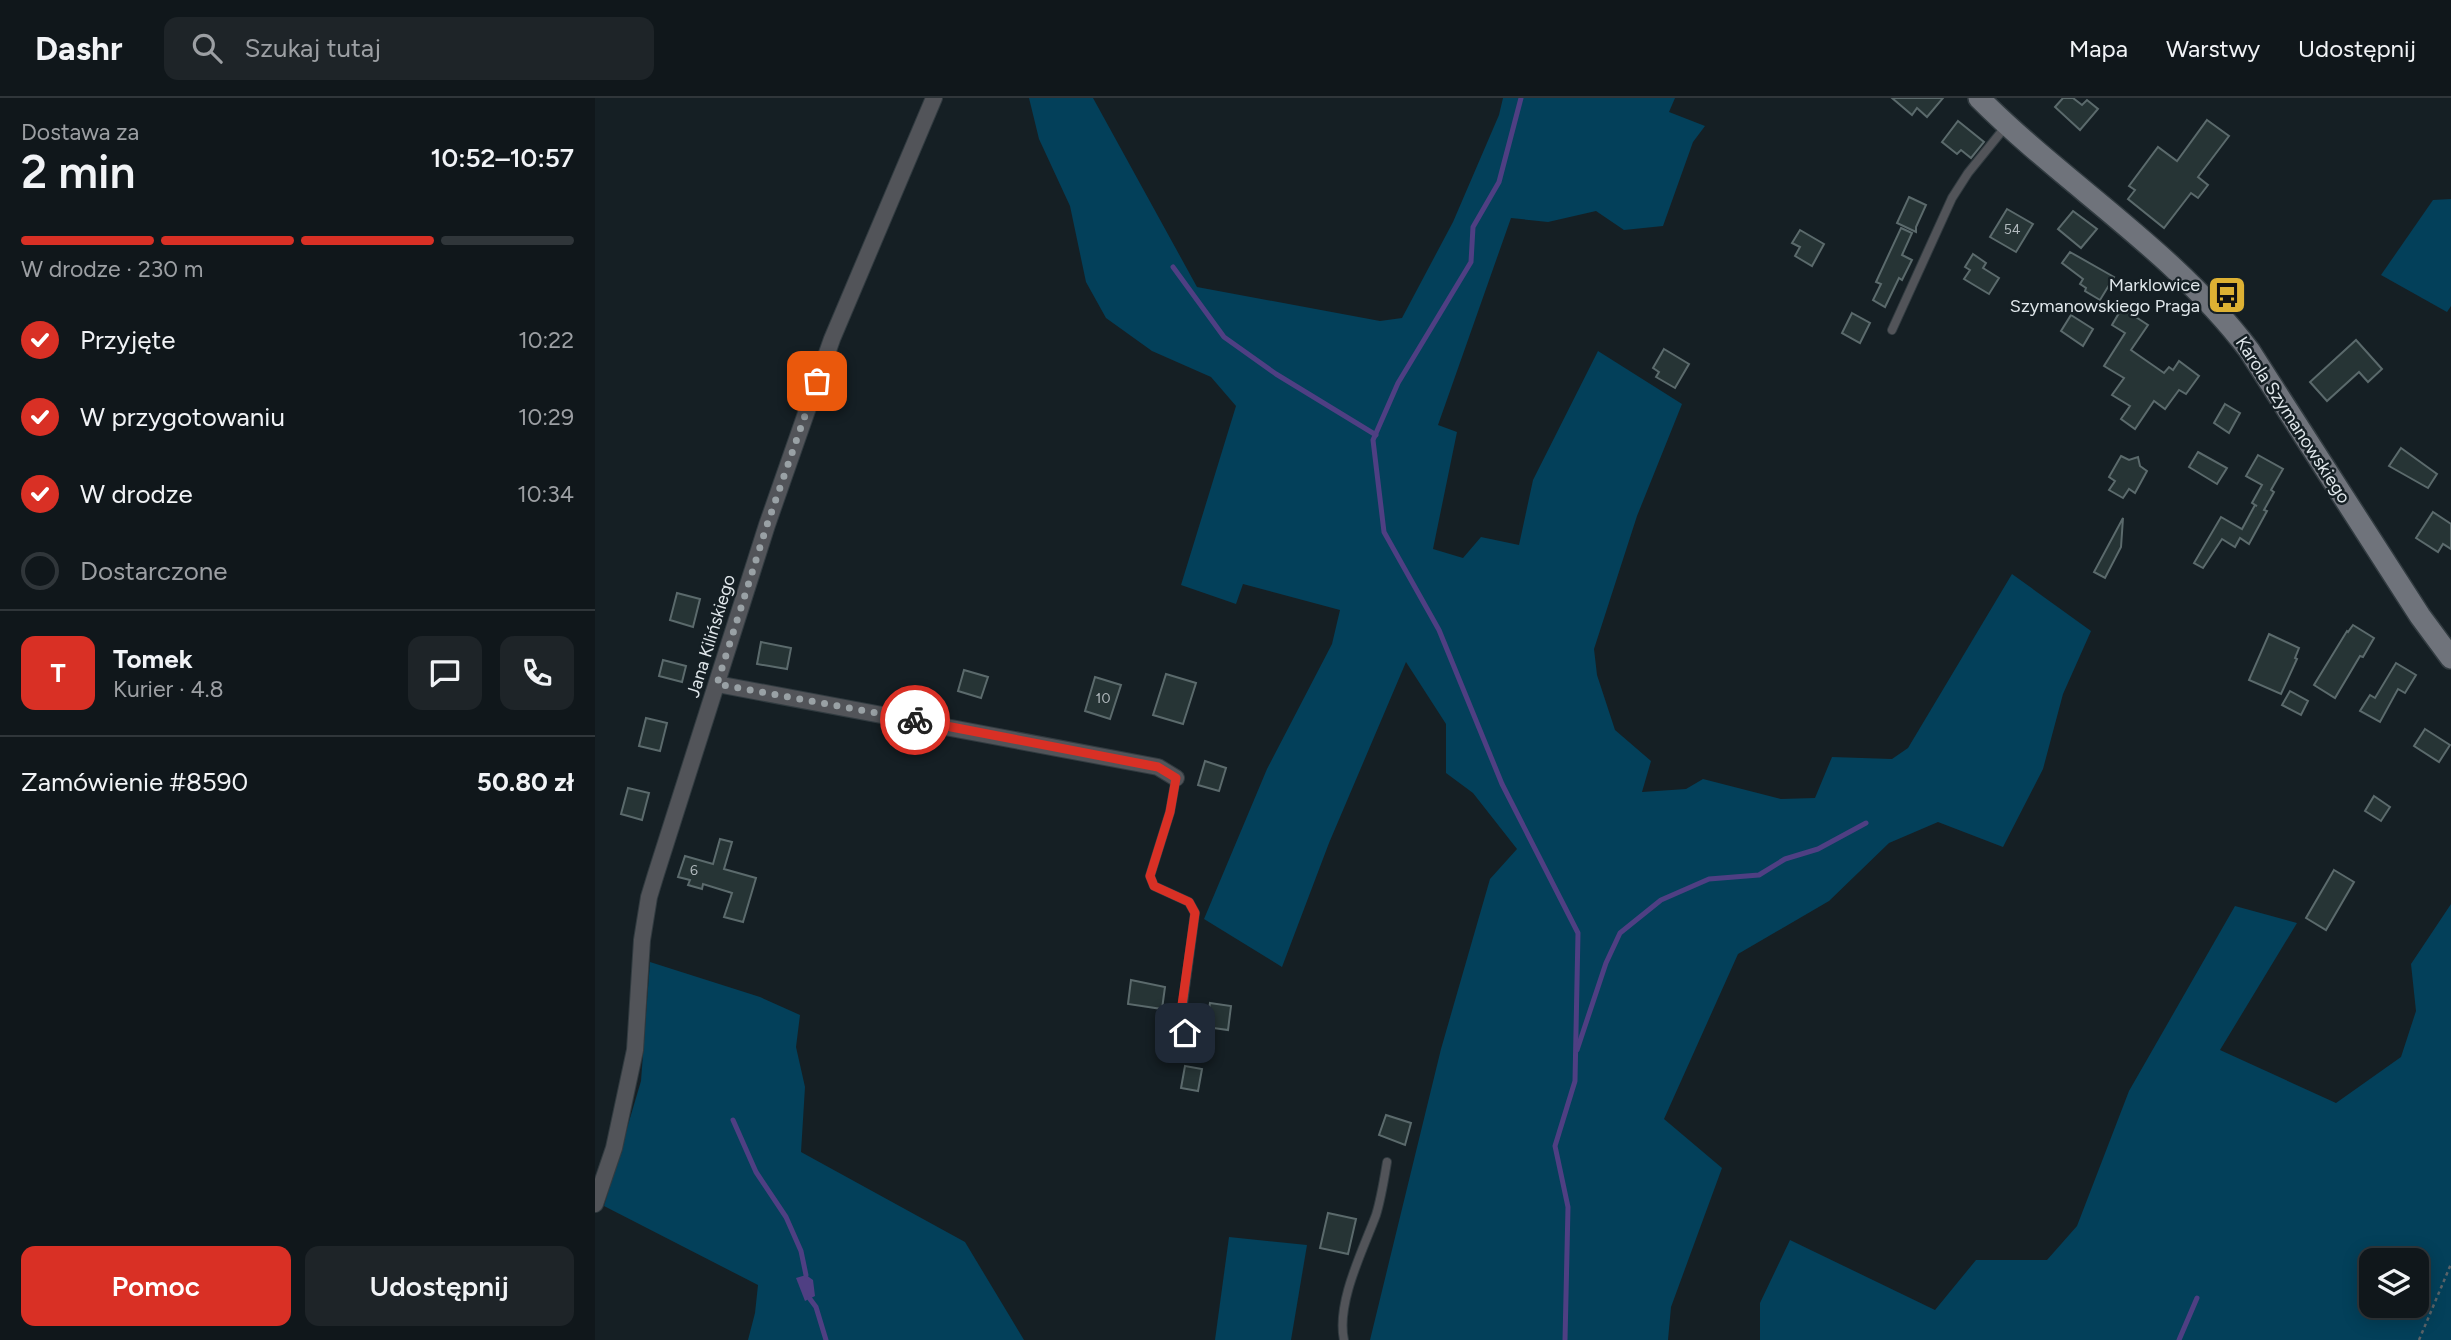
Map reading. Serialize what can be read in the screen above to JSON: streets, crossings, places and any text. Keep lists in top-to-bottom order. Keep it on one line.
{"streets":{"street":["Karola Szymanowskiego","Jana Kilińskiego"]},"places":{"bus stop":["Marklowice Szymanowskiego Praga"]},"house_numbers":["54","10","6"],"page":{"header":"Dashr","search":"Szukaj tutaj","nav":["Mapa","Warstwy","Udostępnij"],"heading":["2 min","Dostawa za","10:52–10:57"],"panel":["Tomek","Kurier · 4.8","Zamówienie #8590","50.80 zł"],"bar":"W drodze · 230 m","list":[["Przyjęte","10:22"],["W przygotowaniu","10:29"],["W drodze","10:34"],"Dostarczone"],"round":"T","buttons":["Pomoc","Udostępnij"]}}
